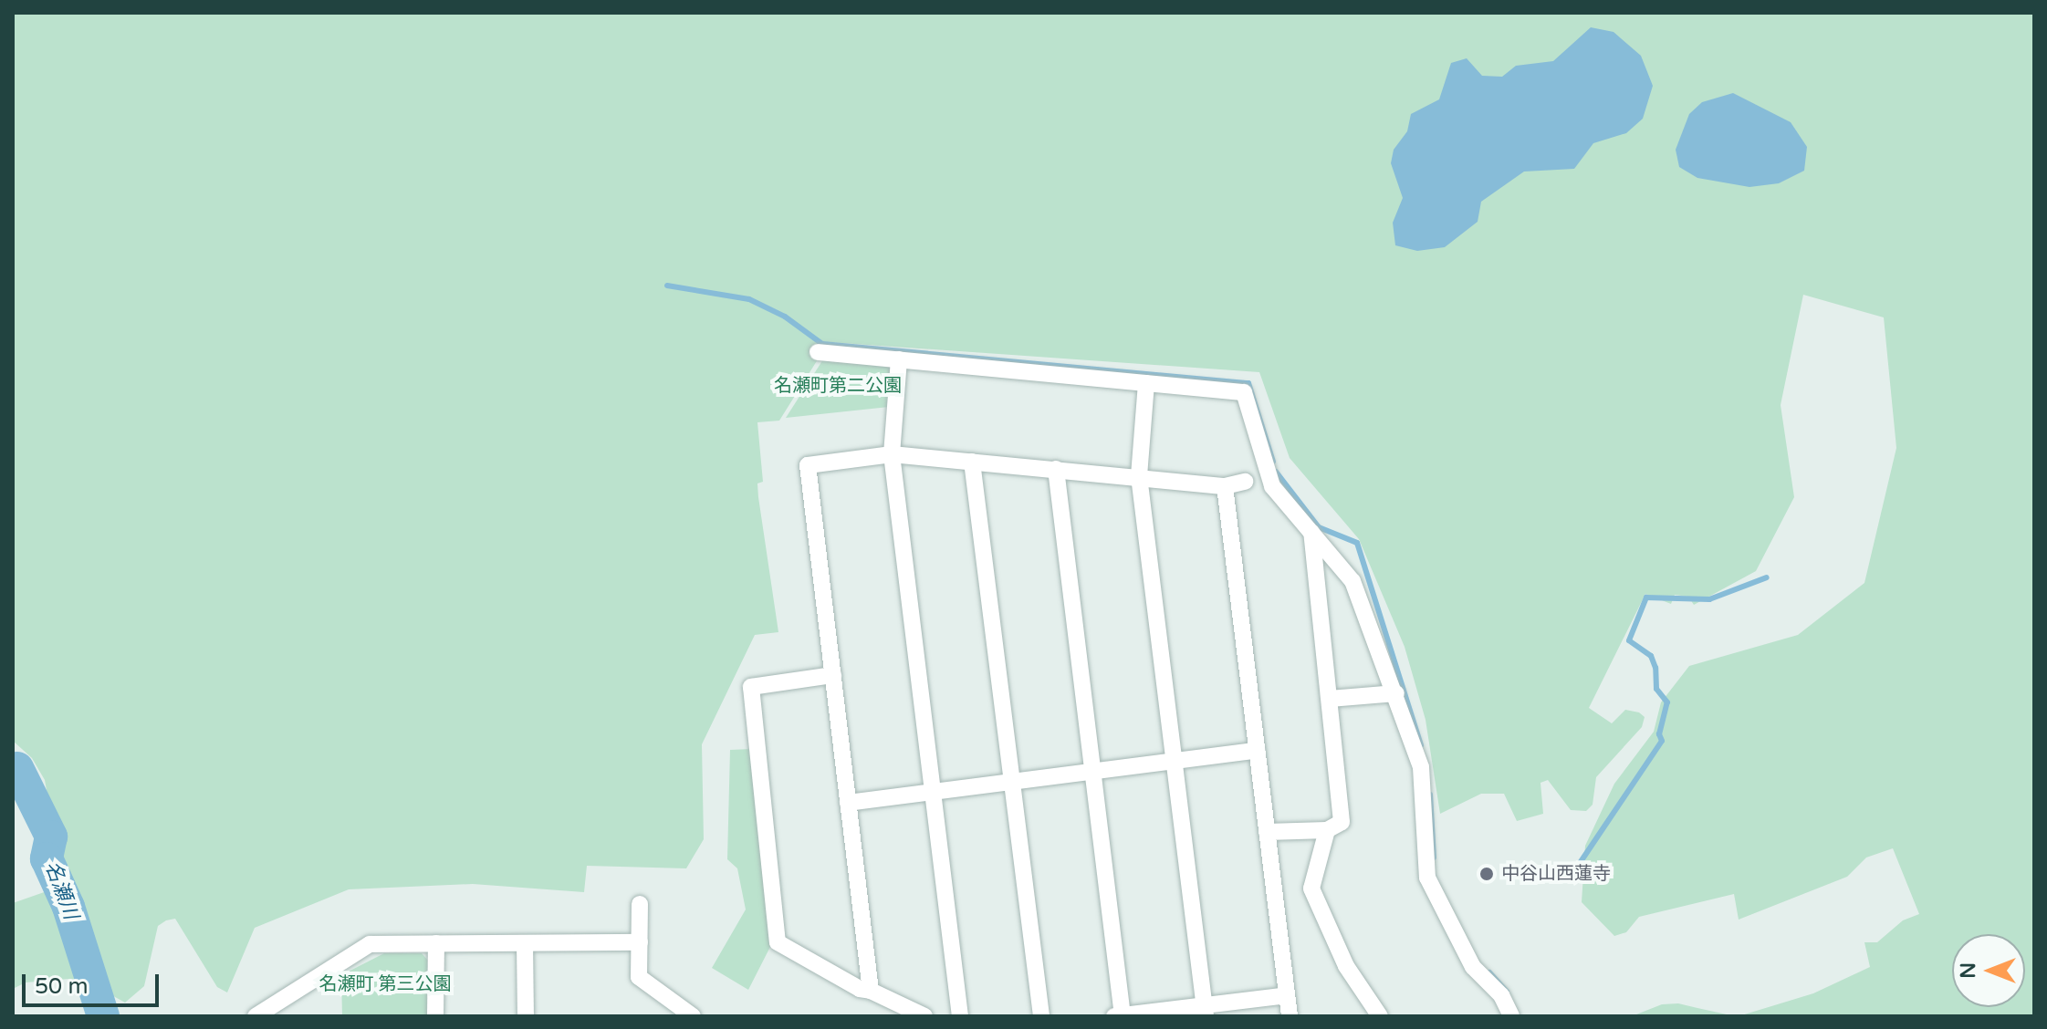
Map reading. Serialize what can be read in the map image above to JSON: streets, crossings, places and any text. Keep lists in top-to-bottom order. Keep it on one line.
{"water":["名瀬川"],"parks":["名瀬町第二公園","名瀬町 第三公園"],"places":["中谷山西蓮寺"],"scale_bar":"50 m","north":"left"}
